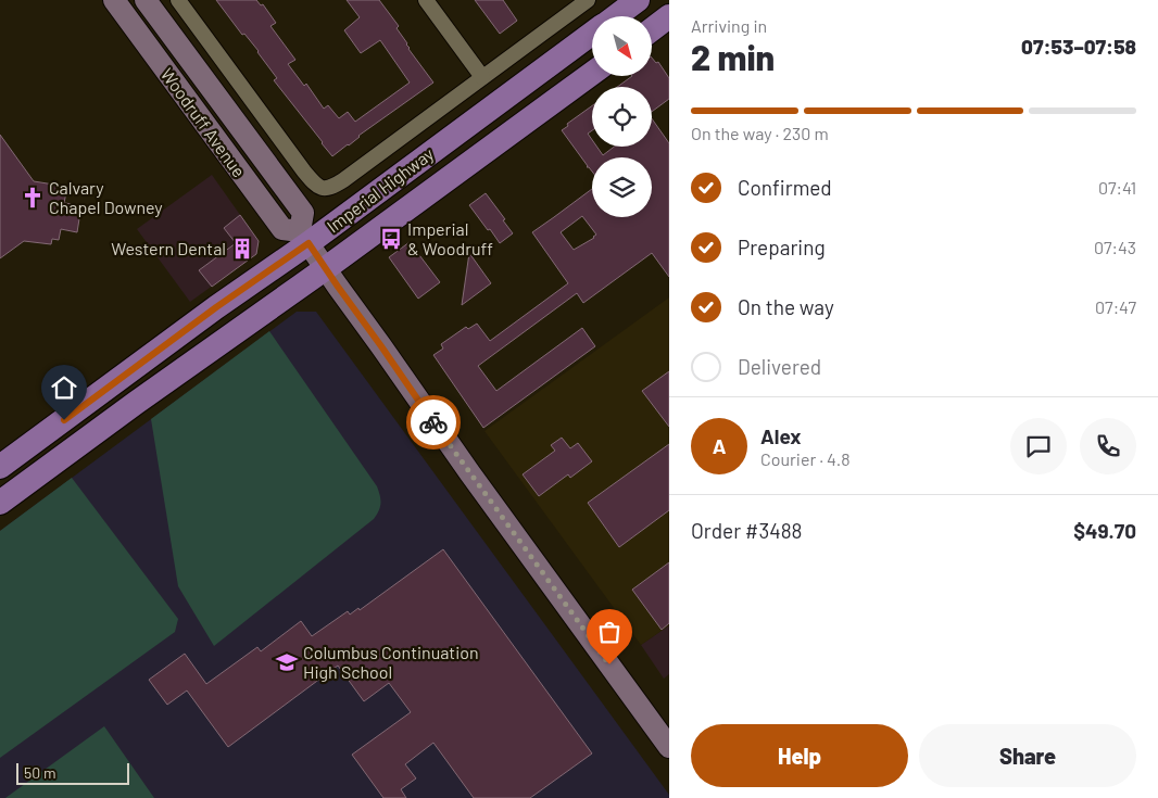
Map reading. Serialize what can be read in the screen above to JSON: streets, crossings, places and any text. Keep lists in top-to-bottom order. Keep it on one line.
{"streets":{"main road":["Woodruff Avenue","Imperial Highway"]},"crossings":[["Woodruff Avenue","Imperial Highway"]],"places":{"church":["Calvary Chapel Downey"],"bus stop":["Imperial & Woodruff"],"building":["Western Dental"],"school or university":["Columbus Continuation High School"]},"scale_bar":"50 m","north":"bottom right","page":{"heading":["2 min","Arriving in","07:53–07:58"],"panel":["Alex","Courier · 4.8","Order #3488","$49.70"],"bar":"On the way · 230 m","list":[["Confirmed","07:41"],["Preparing","07:43"],["On the way","07:47"],"Delivered"],"round":"A","buttons":["Help","Share"],"scale":"50 m"}}
